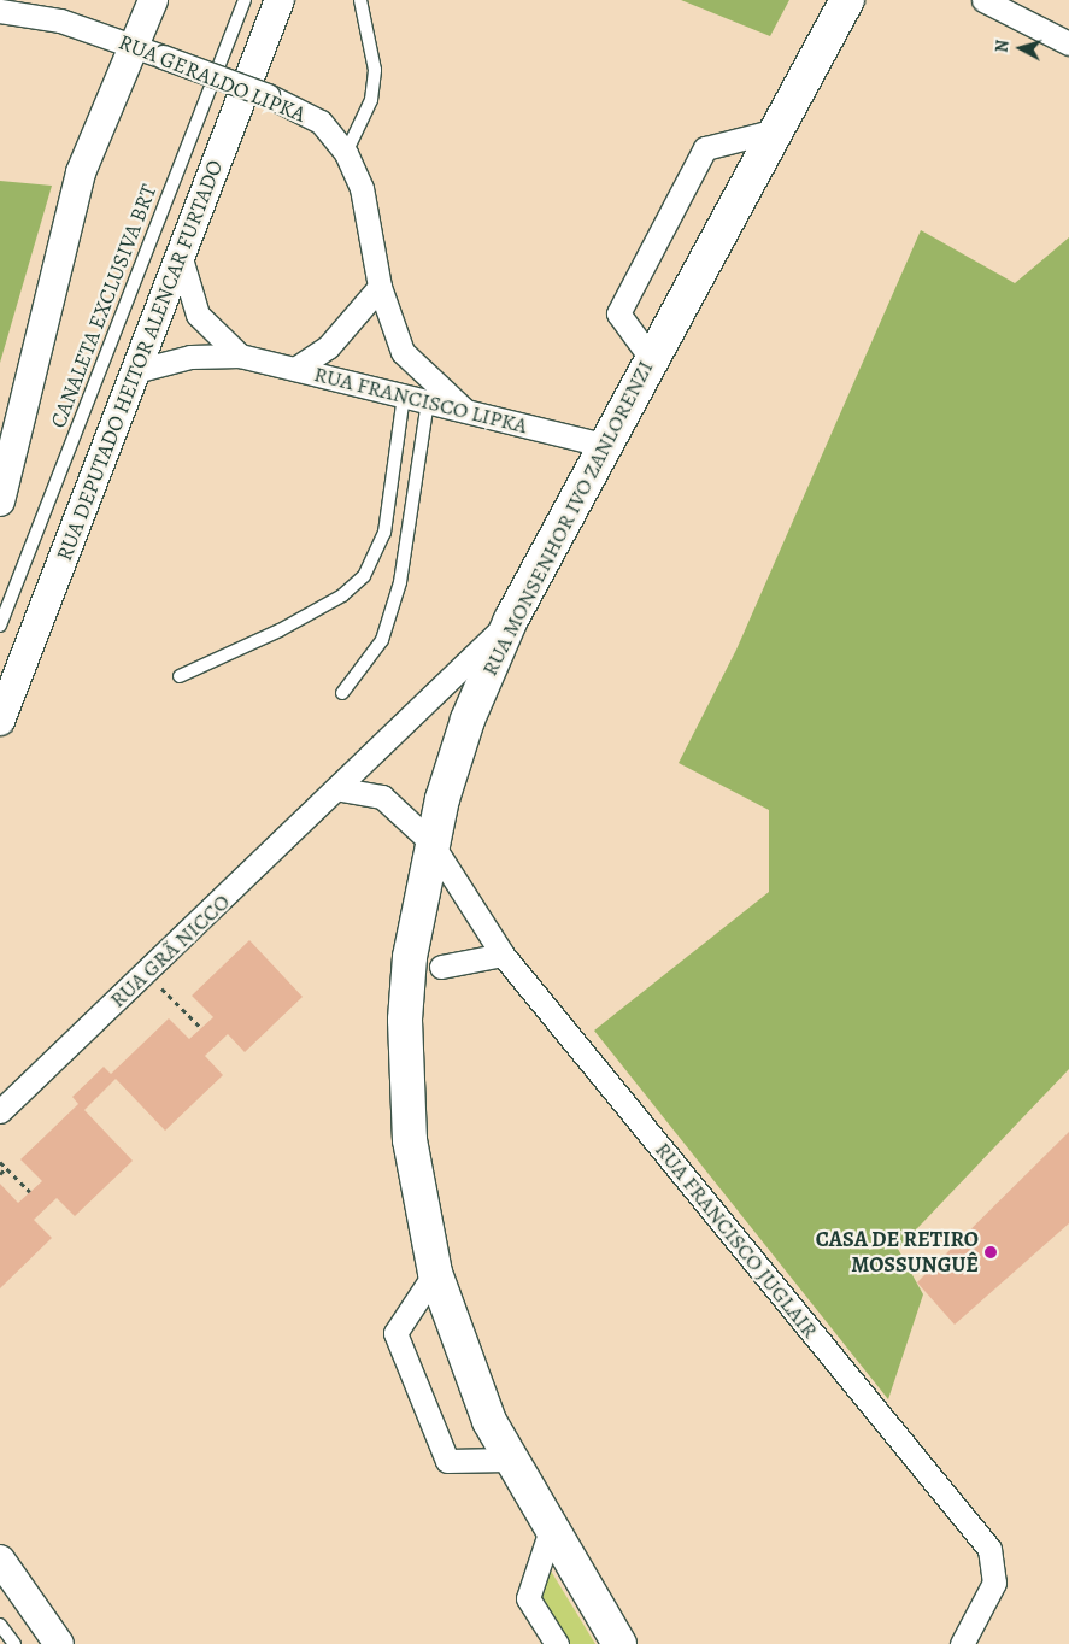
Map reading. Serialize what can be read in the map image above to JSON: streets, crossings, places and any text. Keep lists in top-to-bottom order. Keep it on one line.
{"streets":{"main road":["RUA MONSENHOR IVO ZANLORENZI"],"street":["RUA GERALDO LIPKA","RUA DEPUTADO HEITOR ALENCAR FURTADO","RUA FRANCISCO LIPKA","RUA GRÃ NICCO","RUA FRANCISCO JUGLAIR"],"lane":["CANALETA EXCLUSIVA BRT"]},"crossings":[["RUA GERALDO LIPKA","RUA FRANCISCO LIPKA"],["RUA DEPUTADO HEITOR ALENCAR FURTADO","RUA FRANCISCO LIPKA"],["RUA FRANCISCO LIPKA","RUA MONSENHOR IVO ZANLORENZI"],["RUA MONSENHOR IVO ZANLORENZI","RUA GRÃ NICCO"],["RUA MONSENHOR IVO ZANLORENZI","RUA FRANCISCO JUGLAIR"]],"places":["CASA DE RETIRO MOSSUNGUÊ"],"north":"left"}
